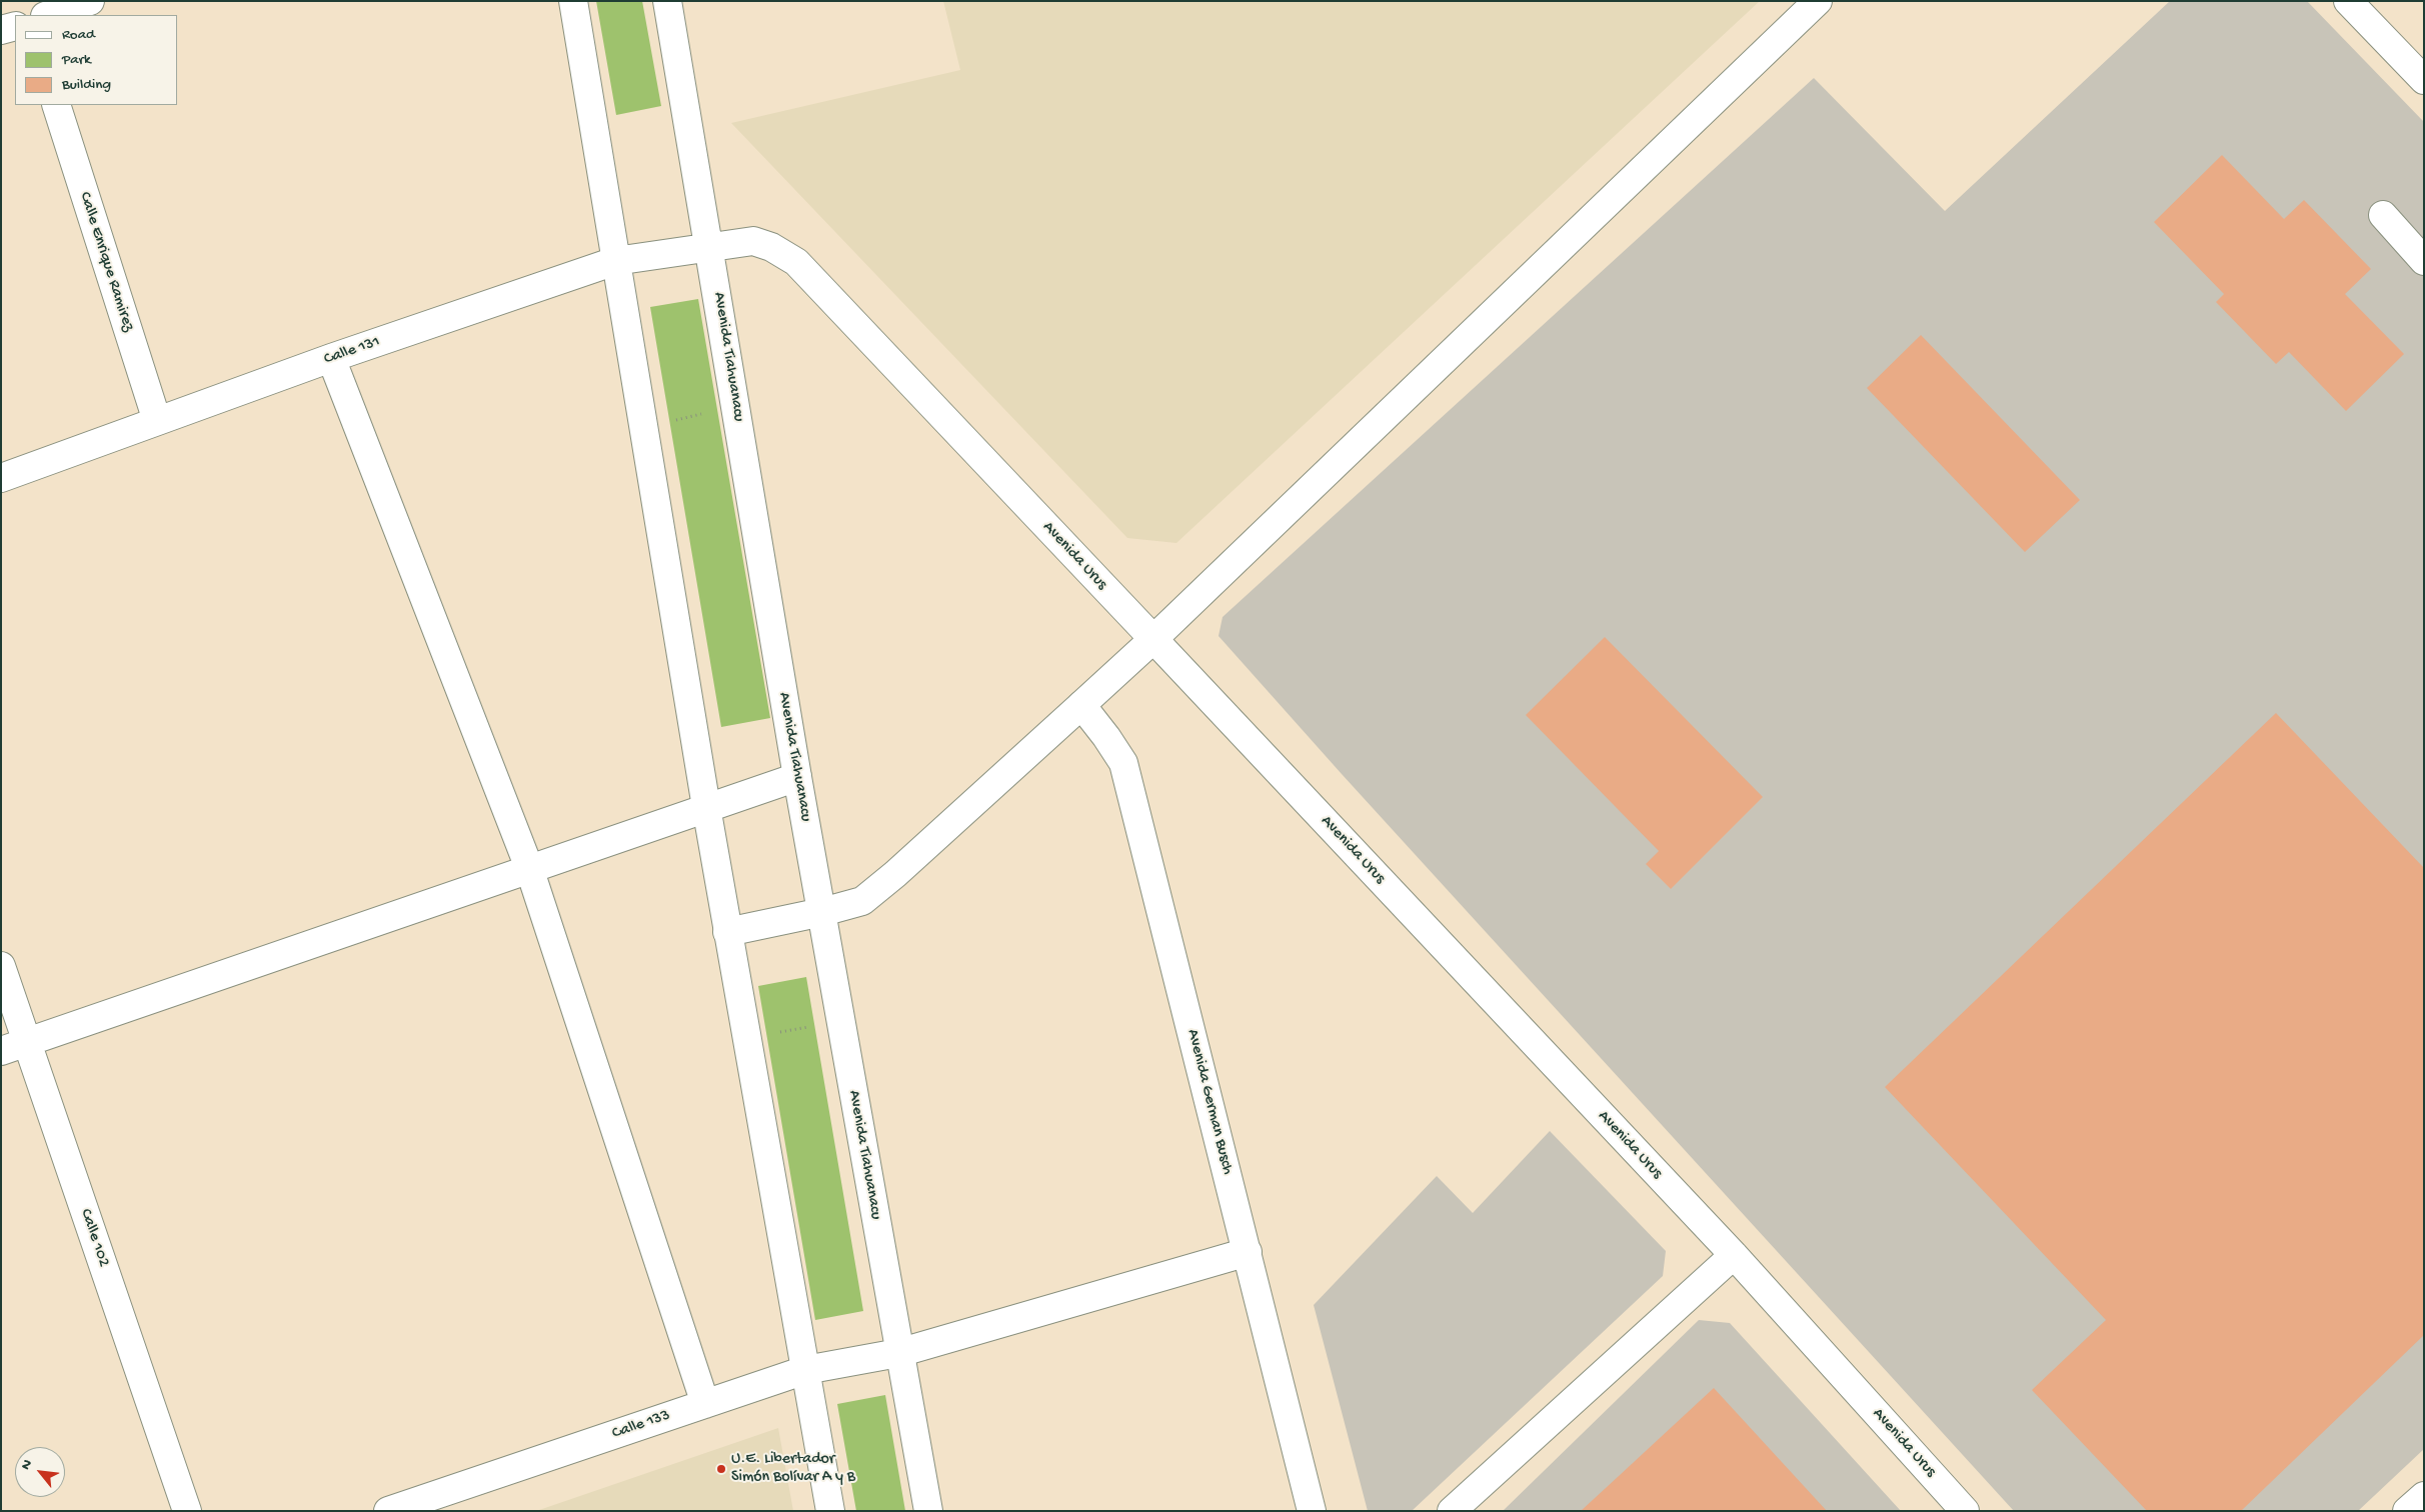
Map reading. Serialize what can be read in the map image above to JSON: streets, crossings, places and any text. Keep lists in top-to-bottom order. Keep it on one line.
{"streets":{"street":["Calle Enrique Ramirez","Calle 131","Avenida Tiahuanacu","Avenida Urus","Avenida German Busch","Calle 102","Calle 133"]},"crossings":[["Calle Enrique Ramirez","Calle 131"],["Calle 131","Avenida Tiahuanacu"],["Calle 131","Avenida Urus"],["Avenida Tiahuanacu","Avenida Urus"],["Avenida Tiahuanacu","Calle 133"],["Avenida German Busch","Calle 133"]],"places":["U.E. Libertador Simón Bolívar A y B"],"legend":["Road","Park","Building"],"north":"top left"}
